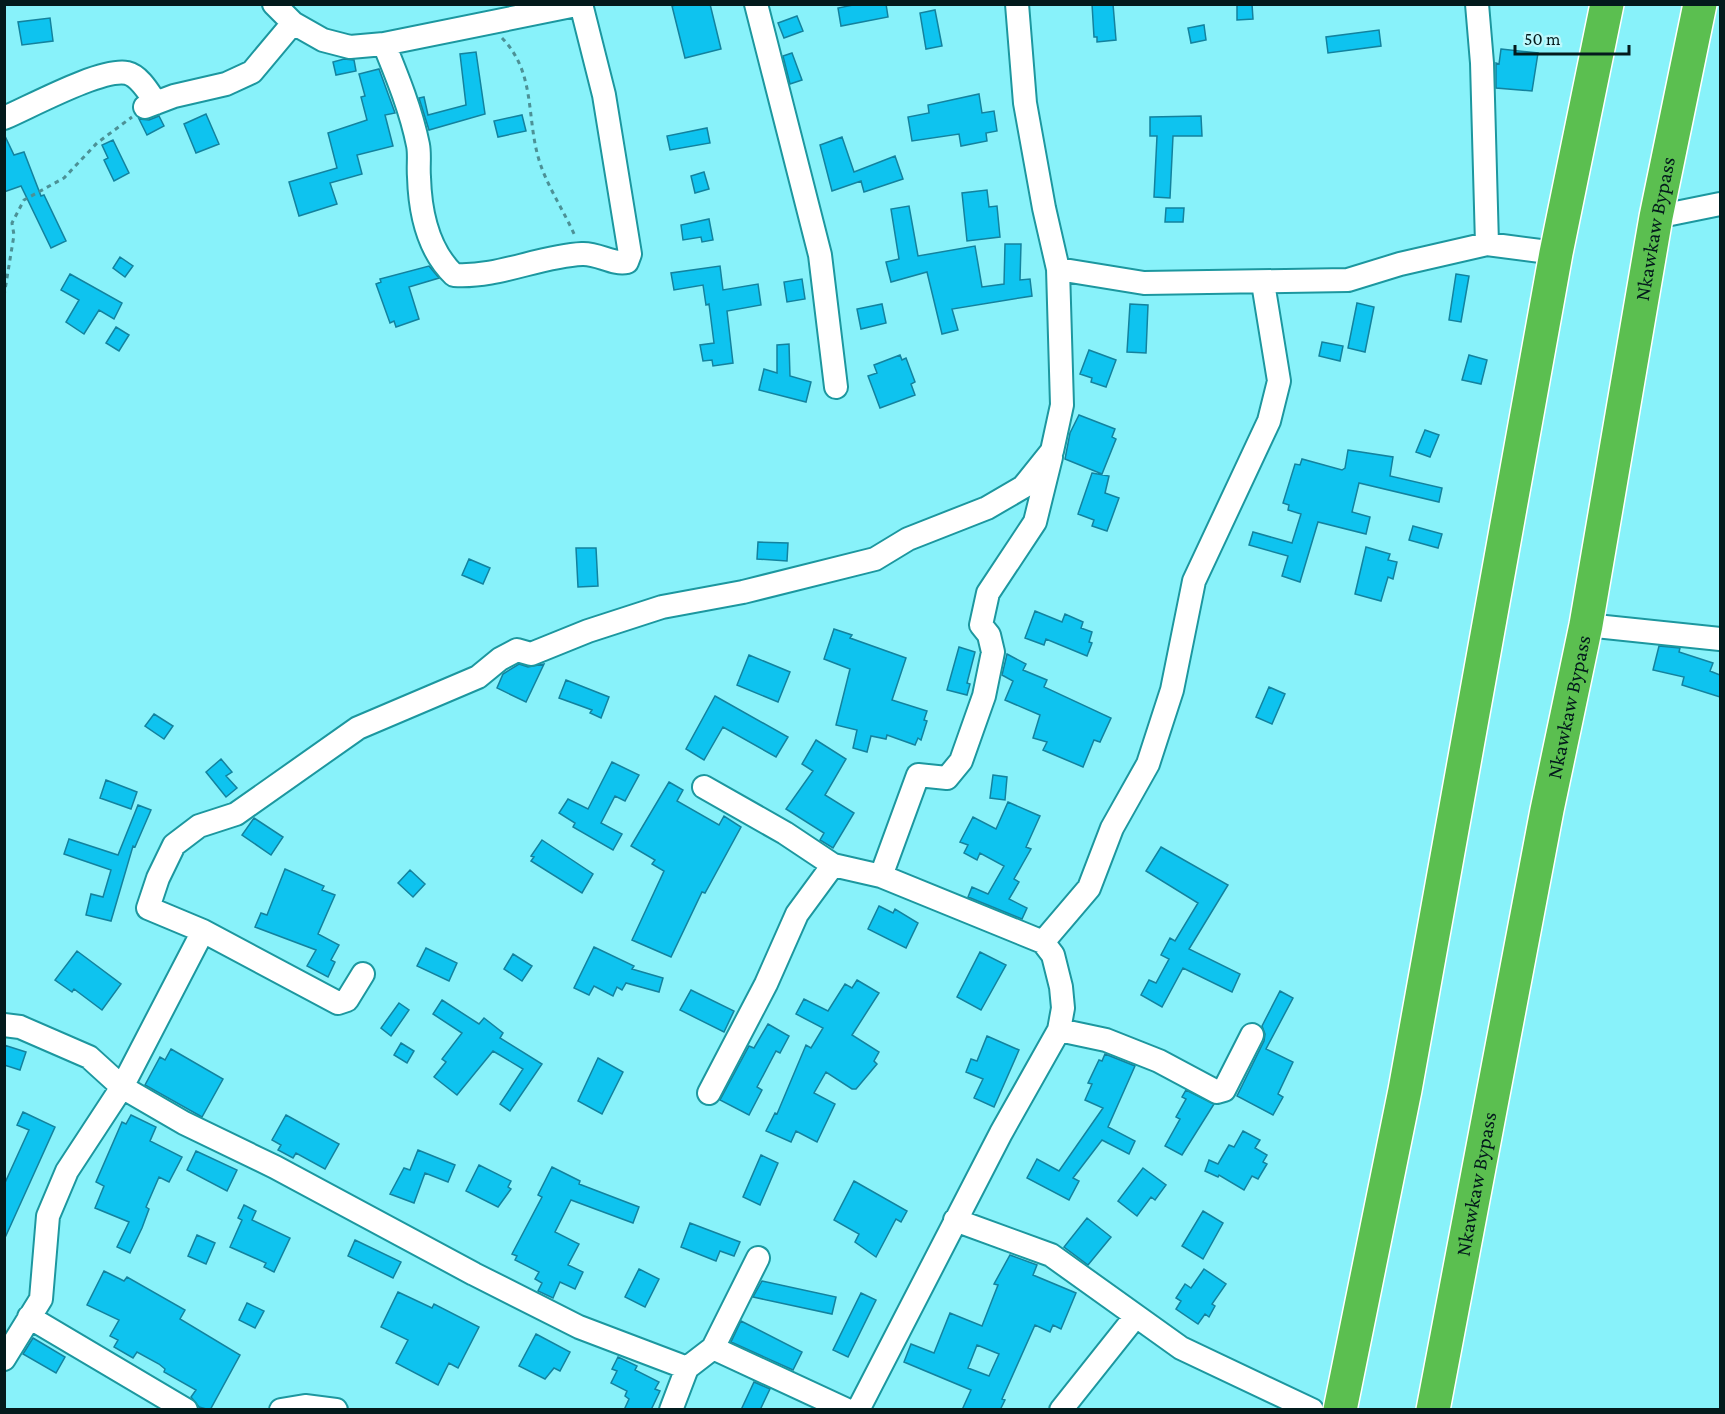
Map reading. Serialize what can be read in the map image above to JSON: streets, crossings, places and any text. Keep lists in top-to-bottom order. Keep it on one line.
{"streets":{"highway":["Nkawkaw Bypass"]},"scale_bar":"50 m"}
